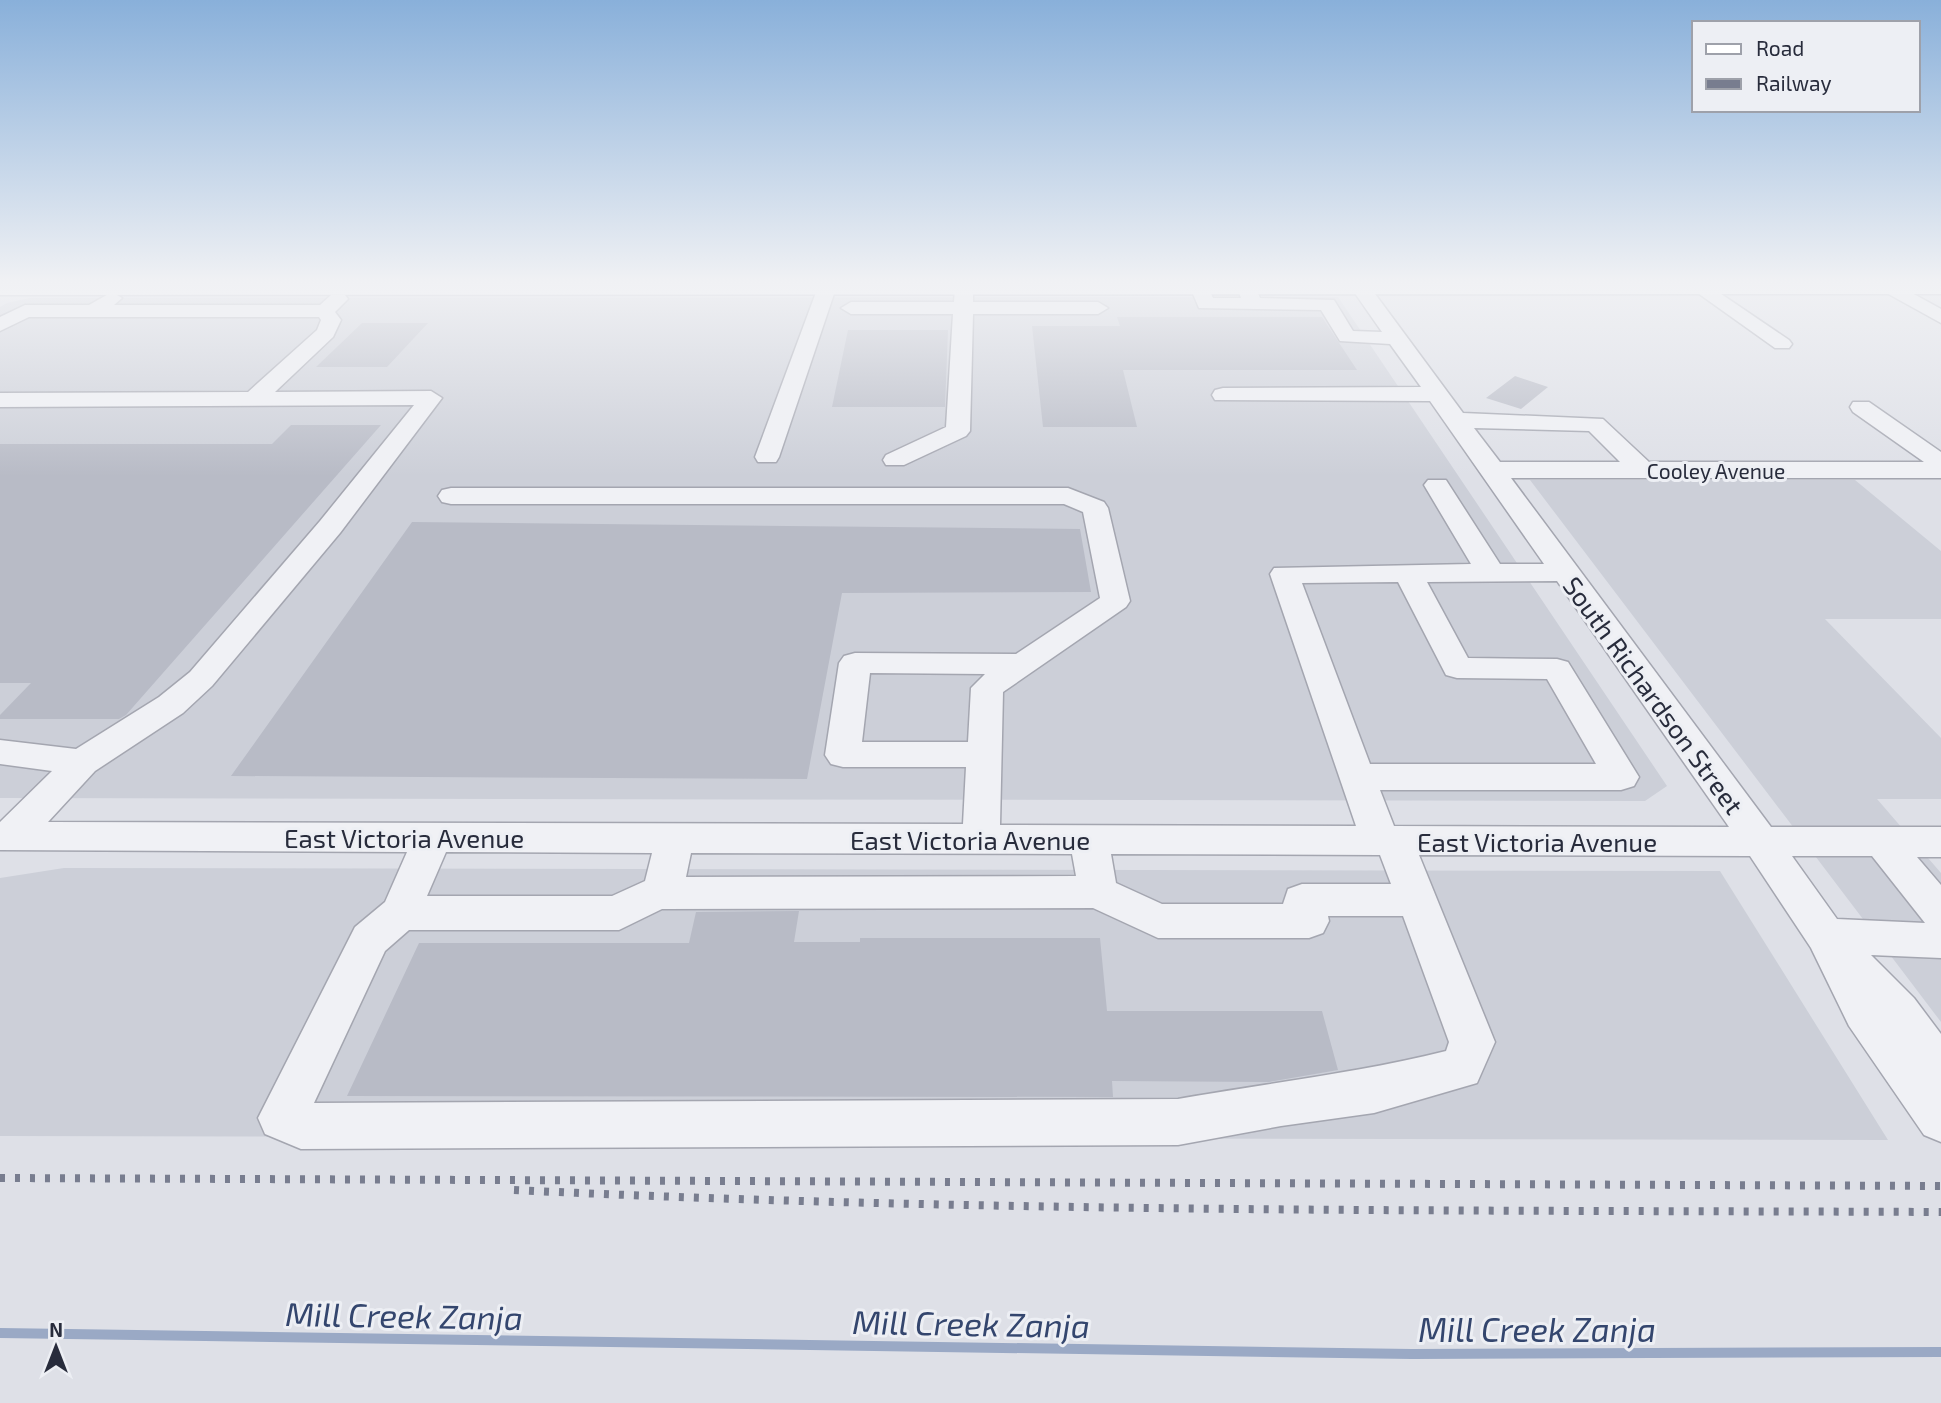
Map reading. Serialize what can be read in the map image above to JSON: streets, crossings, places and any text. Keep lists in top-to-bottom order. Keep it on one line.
{"streets":{"street":["Cooley Avenue","South Richardson Street","East Victoria Avenue"]},"crossings":[["Cooley Avenue","South Richardson Street"],["South Richardson Street","East Victoria Avenue"]],"water":["Mill Creek Zanja"],"legend":["Road","Railway"],"north":"top"}
